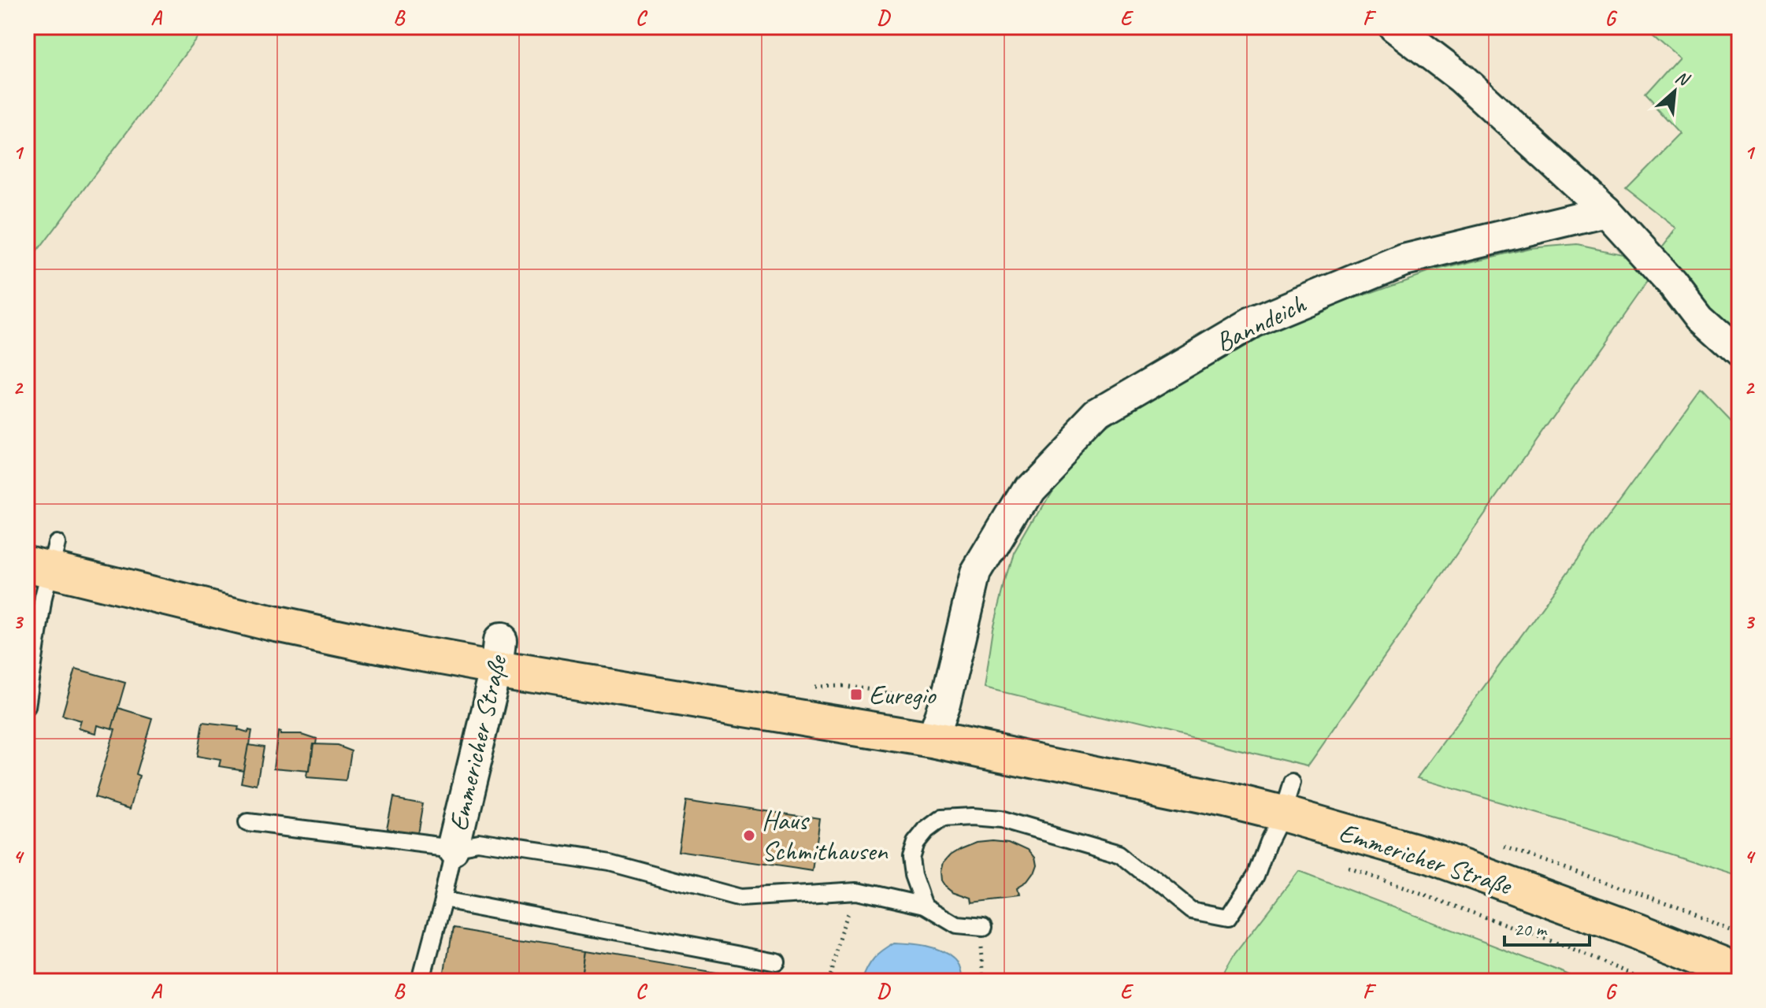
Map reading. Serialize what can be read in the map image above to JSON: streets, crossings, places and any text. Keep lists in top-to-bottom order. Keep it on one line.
{"streets":{"main road":["Emmericher Straße"],"street":["Banndeich"]},"crossings":[["Banndeich","Emmericher Straße"]],"places":{"transit":["Euregio"],"other":["Haus Schmithausen"]},"scale_bar":"20 m","north":"top right","grid":{"columns":["A","B","C","D","E","F","G"],"rows":["1","2","3","4"]}}
